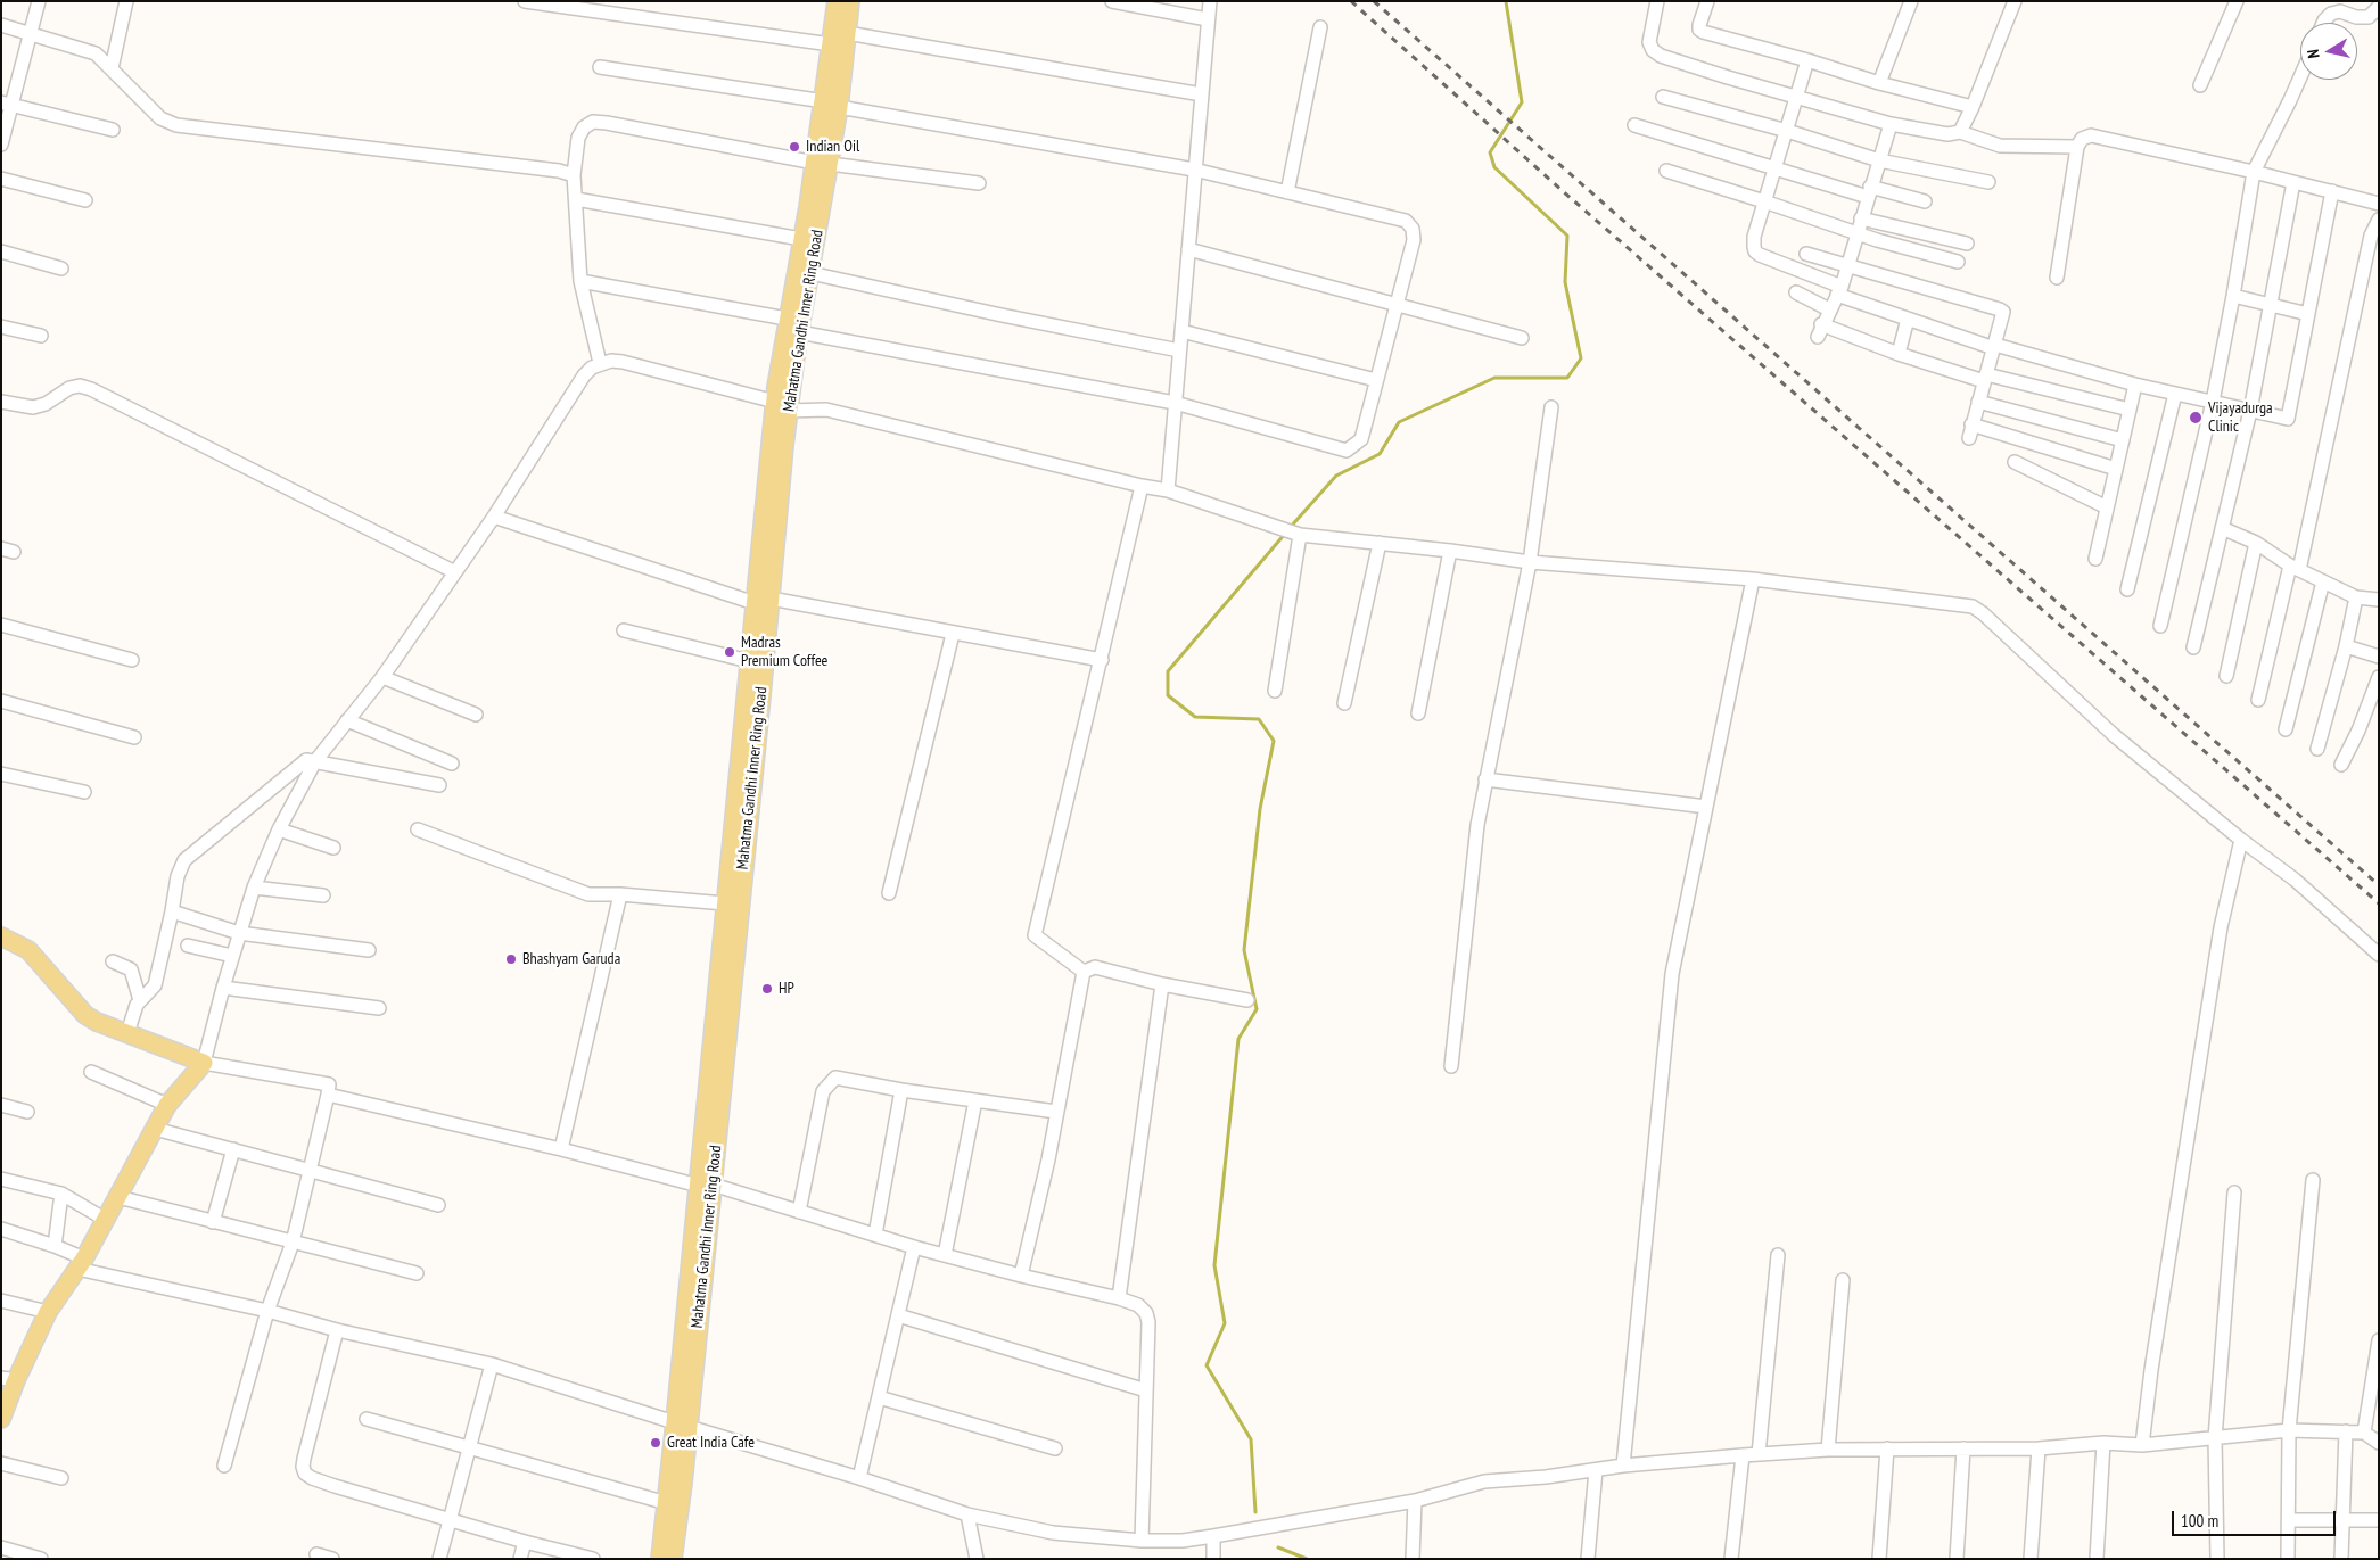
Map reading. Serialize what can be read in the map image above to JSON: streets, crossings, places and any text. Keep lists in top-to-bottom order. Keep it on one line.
{"streets":{"main road":["Mahatma Gandhi Inner Ring Road"]},"places":["Indian Oil","Vijayadurga Clinic","Madras Premium Coffee","Bhashyam Garuda","HP","Great India Cafe"],"scale_bar":"100 m","north":"left"}
